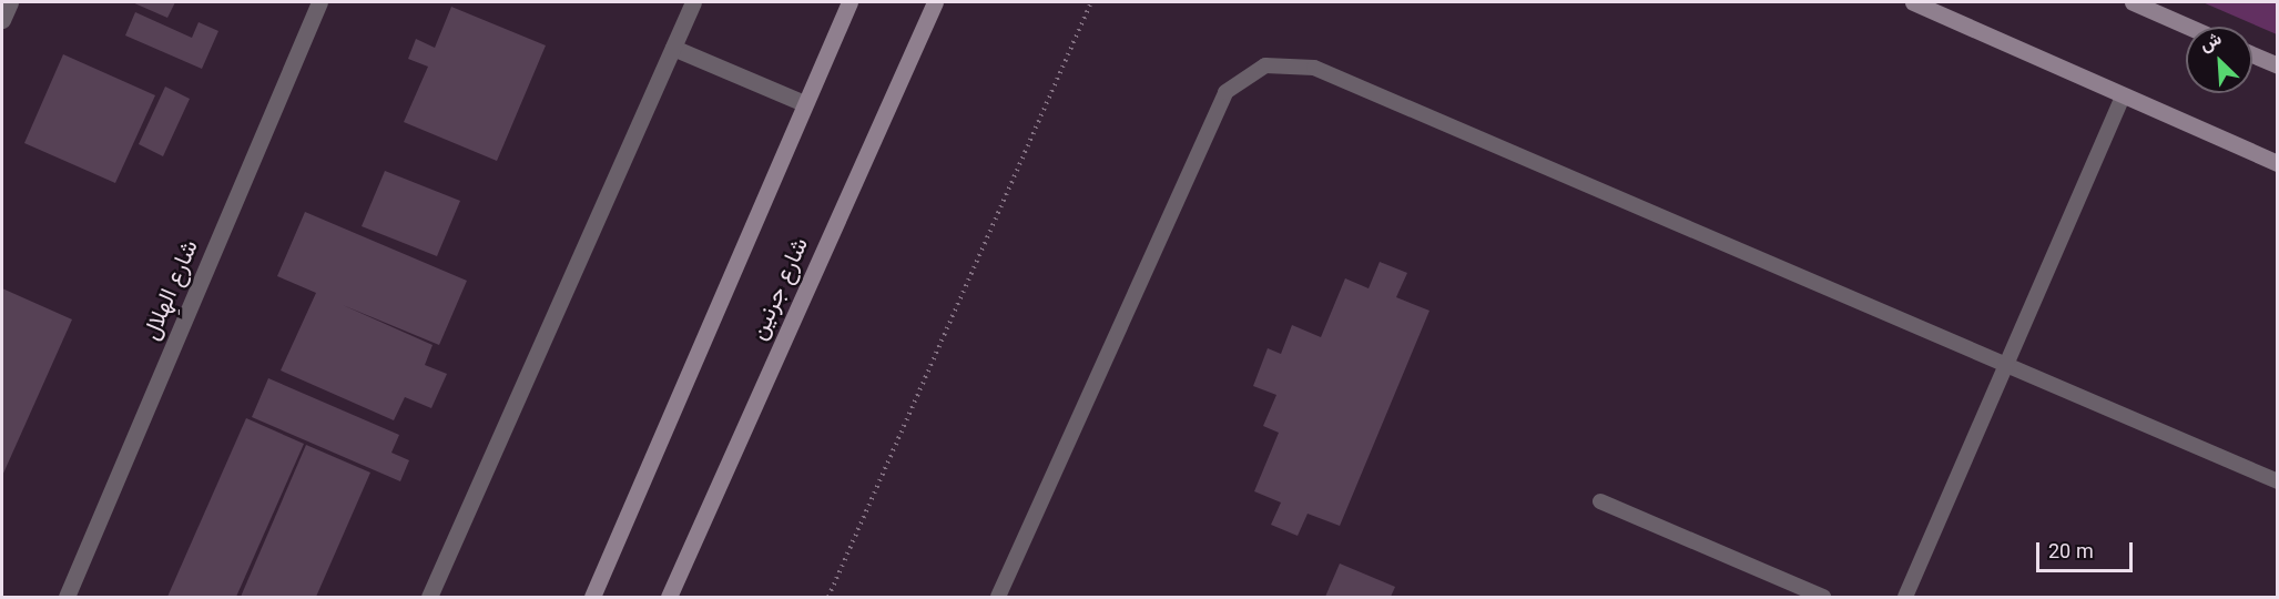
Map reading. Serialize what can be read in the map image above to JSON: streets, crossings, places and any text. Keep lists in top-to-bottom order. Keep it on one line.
{"streets":{"main road":["شارع جرنين"],"street":["شارع الهِلال"]},"scale_bar":"20 m","north":"top left"}
